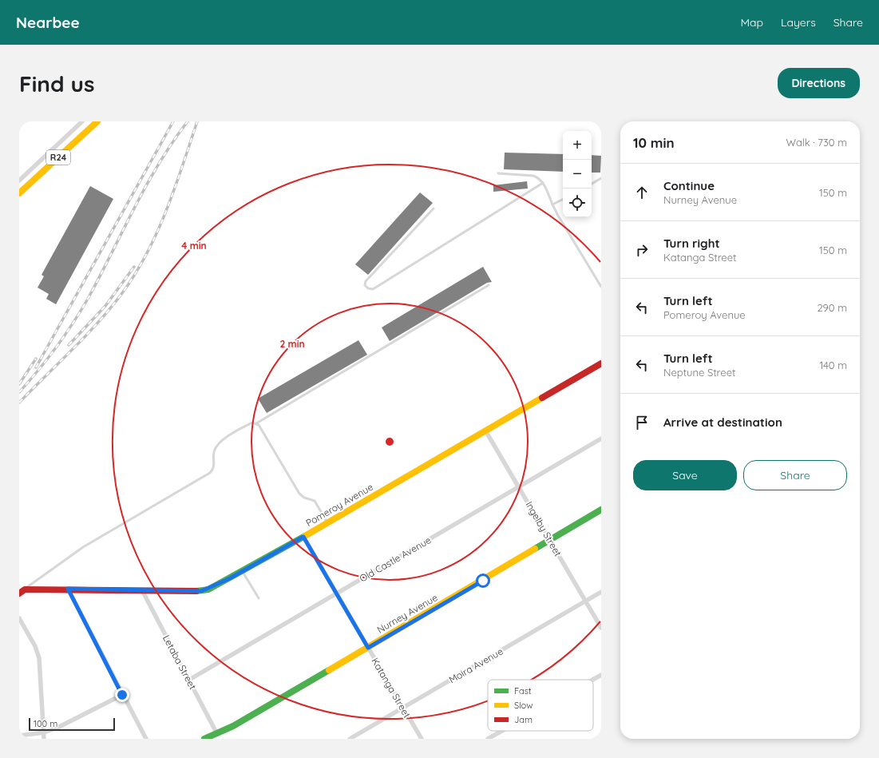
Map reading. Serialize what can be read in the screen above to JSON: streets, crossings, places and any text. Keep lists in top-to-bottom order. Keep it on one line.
{"streets":{"street":["R24","Pomeroy Avenue","Ingelby Street","Old Castle Avenue","Nurney Avenue","Letaba Street","Moira Avenue","Katanga Street"]},"crossings":[["Pomeroy Avenue","Ingelby Street"],["Pomeroy Avenue","Letaba Street"],["Pomeroy Avenue","Katanga Street"],["Ingelby Street","Old Castle Avenue"],["Ingelby Street","Nurney Avenue"],["Ingelby Street","Moira Avenue"],["Old Castle Avenue","Letaba Street"],["Old Castle Avenue","Katanga Street"],["Nurney Avenue","Letaba Street"],["Nurney Avenue","Katanga Street"],["Moira Avenue","Katanga Street"]],"legend":["Fast","Slow","Jam"],"scale_bar":"100 m","page":{"header":"Nearbee","nav":["Map","Layers","Share"],"buttons":["Directions",["Save","Share"]],"title":"Find us","heading":["10 min","Walk · 730 m"],"map_buttons":["+","−"],"list":[["Continue","Nurney Avenue","150 m"],["Turn right","Katanga Street","150 m"],["Turn left","Pomeroy Avenue","290 m"],["Turn left","Neptune Street","140 m"],"Arrive at destination"],"scale":"100 m"},"rings":["4 min","2 min"]}
